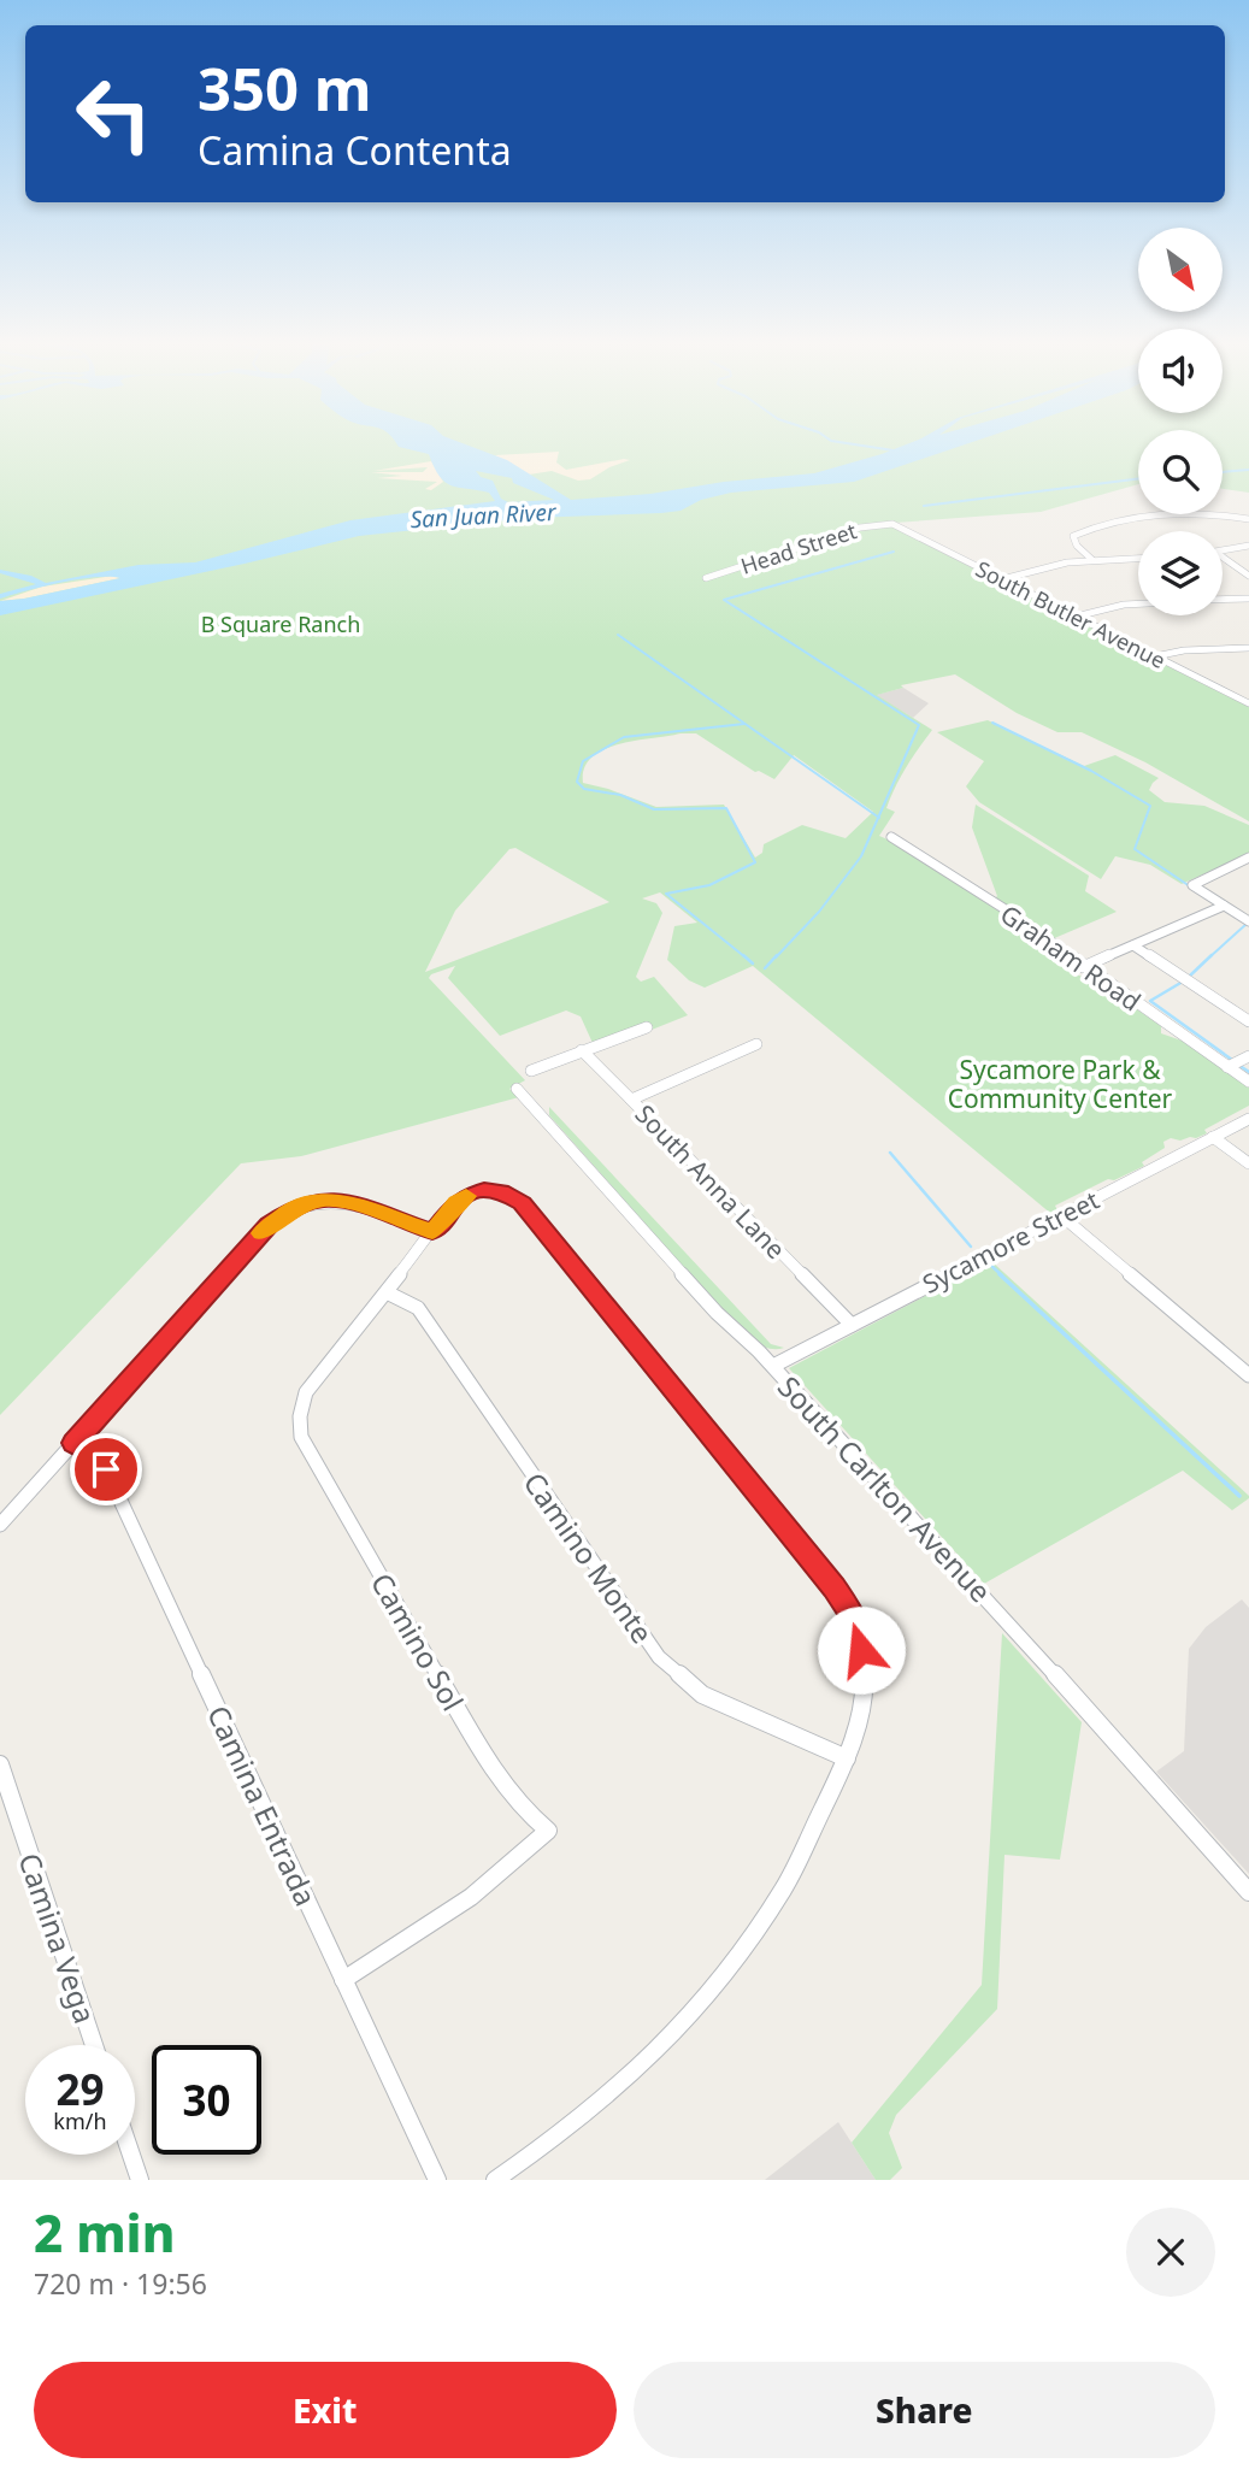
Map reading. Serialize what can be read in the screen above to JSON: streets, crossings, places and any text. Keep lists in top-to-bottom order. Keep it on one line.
{"streets":{"street":["Head Street","South Butler Avenue","Graham Road","South Anna Lane","Sycamore Street","South Carlton Avenue","Camino Monte","Camino Sol","Camina Entrada","Camina Vega"]},"crossings":[["Head Street","South Butler Avenue"],["South Anna Lane","Sycamore Street"],["Sycamore Street","South Carlton Avenue"],["Camino Monte","Camino Sol"],["Camino Sol","Camina Entrada"]],"water":["San Juan River"],"parks":["B Square Ranch","Sycamore Park & Community Center"],"north":"bottom right","page":{"turn":["350 m","Camina Contenta"],"speed":"29 km/h","limit":"30","heading":["2 min","720 m · 19:56"],"buttons":["Exit","Share"]}}
